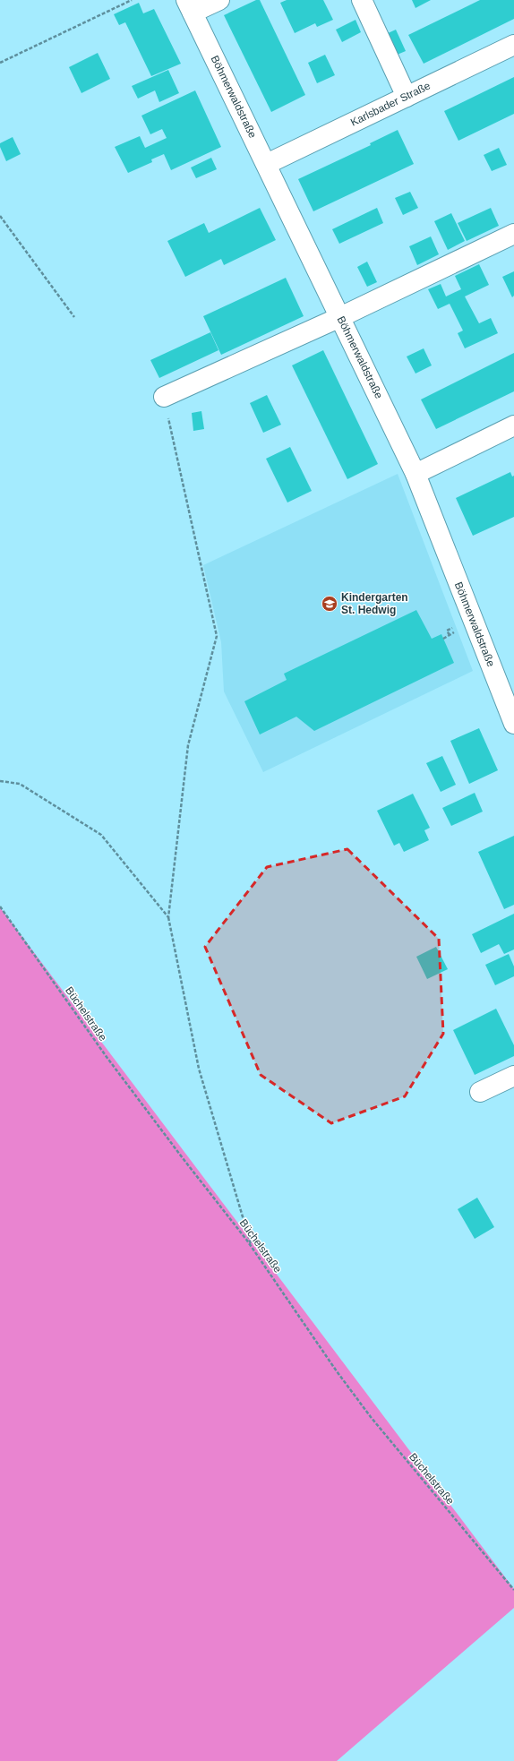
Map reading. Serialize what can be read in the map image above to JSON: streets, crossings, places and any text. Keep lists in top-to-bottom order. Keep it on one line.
{"streets":{"street":["Böhmerwaldstraße","Karlsbader Straße"],"path":["Büchelstraße"]},"crossings":[["Böhmerwaldstraße","Karlsbader Straße"]],"places":{"school or university":["Kindergarten St. Hedwig"]}}
